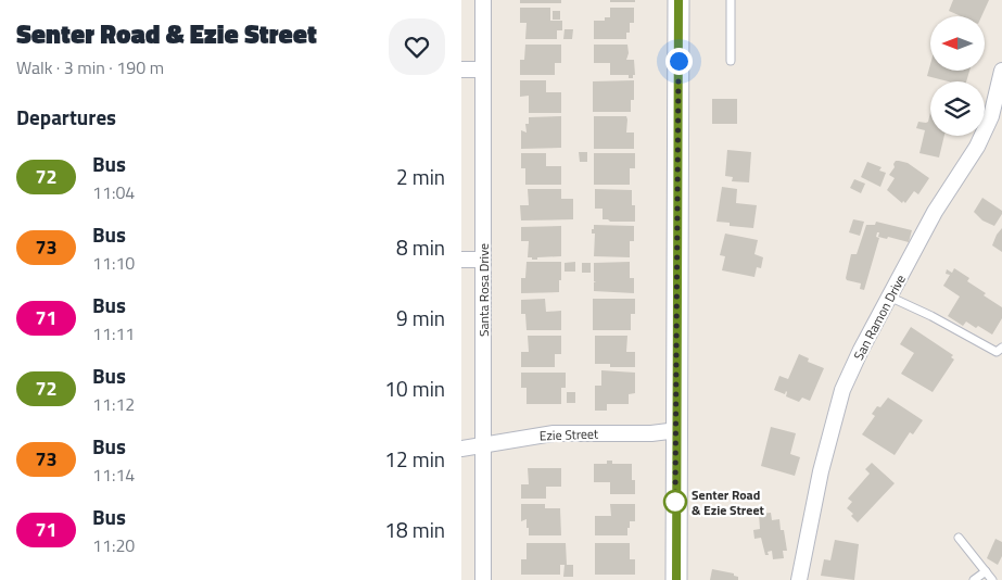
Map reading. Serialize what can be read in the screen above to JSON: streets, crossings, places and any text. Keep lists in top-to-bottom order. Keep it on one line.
{"streets":{"street":["Santa Rosa Drive","San Ramon Drive","Ezie Street"]},"crossings":[["Santa Rosa Drive","Ezie Street"]],"places":["Senter Road & Ezie Street"],"lines":["bus line 72"],"north":"left","page":{"heading":[["Senter Road & Ezie Street","Walk · 3 min · 190 m"],"Departures"],"list":[{"mark":"72","name":"Bus","note":"11:04","value":"2 min"},{"mark":"73","name":"Bus","note":"11:10","value":"8 min"},{"mark":"71","name":"Bus","note":"11:11","value":"9 min"},{"mark":"72","name":"Bus","note":"11:12","value":"10 min"},{"mark":"73","name":"Bus","note":"11:14","value":"12 min"},{"mark":"71","name":"Bus","note":"11:20","value":"18 min"}]}}
